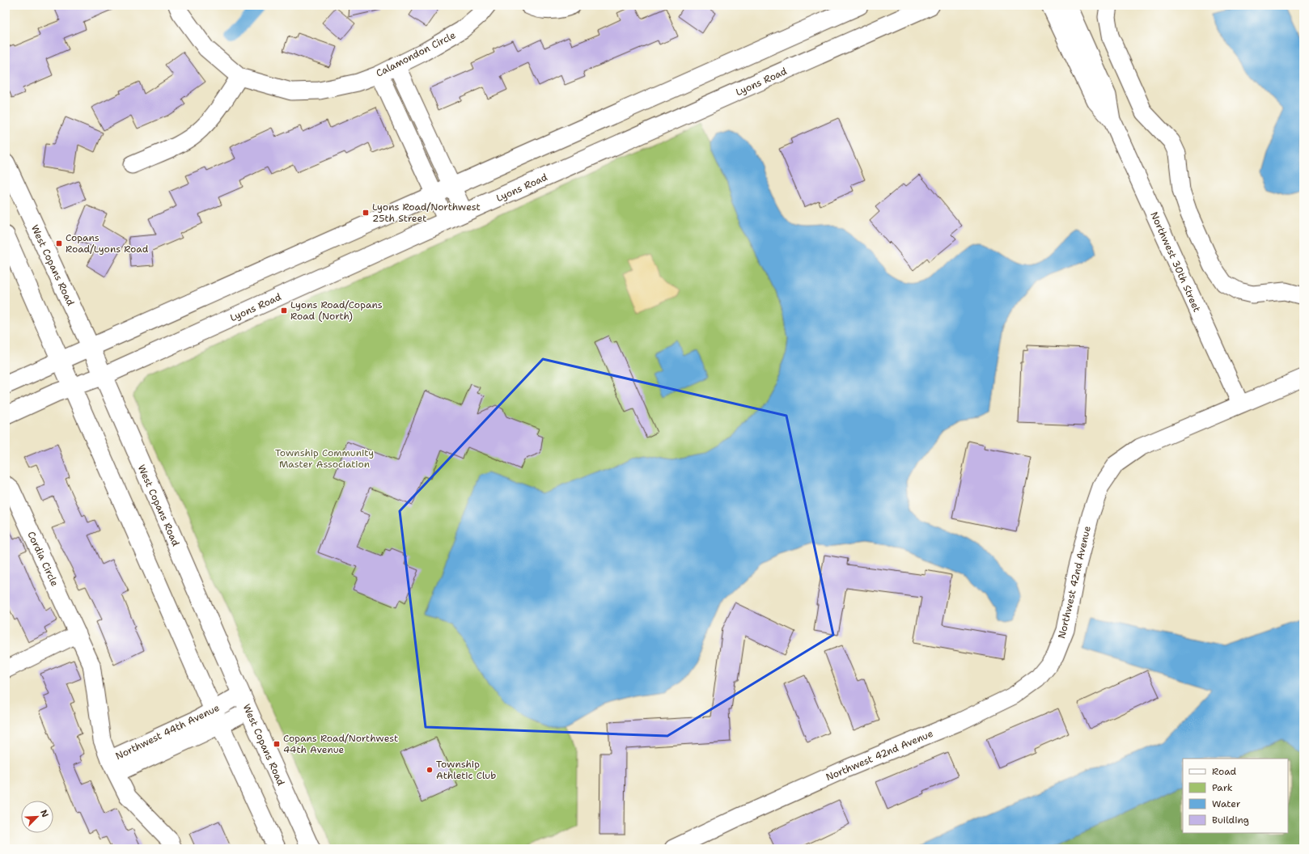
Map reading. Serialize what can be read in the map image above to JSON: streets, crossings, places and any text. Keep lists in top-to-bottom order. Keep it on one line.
{"streets":{"main road":["Lyons Road","West Copans Road"],"street":["Calamondon Circle","Northwest 30th Street","Cordia Circle","Northwest 42nd Avenue","Northwest 44th Avenue"]},"crossings":[["Lyons Road","West Copans Road"],["Northwest 30th Street","Northwest 42nd Avenue"],["West Copans Road","Northwest 44th Avenue"],["Cordia Circle","Northwest 44th Avenue"]],"parks":["Township Community Master Association"],"places":{"transit":["Lyons Road/Northwest 25th Street","Copans Road/Lyons Road","Lyons Road/Copans Road (North)","Copans Road/Northwest 44th Avenue"],"other":["Township Athletic Club"]},"legend":["Road","Park","Water","Building"],"north":"top right"}
